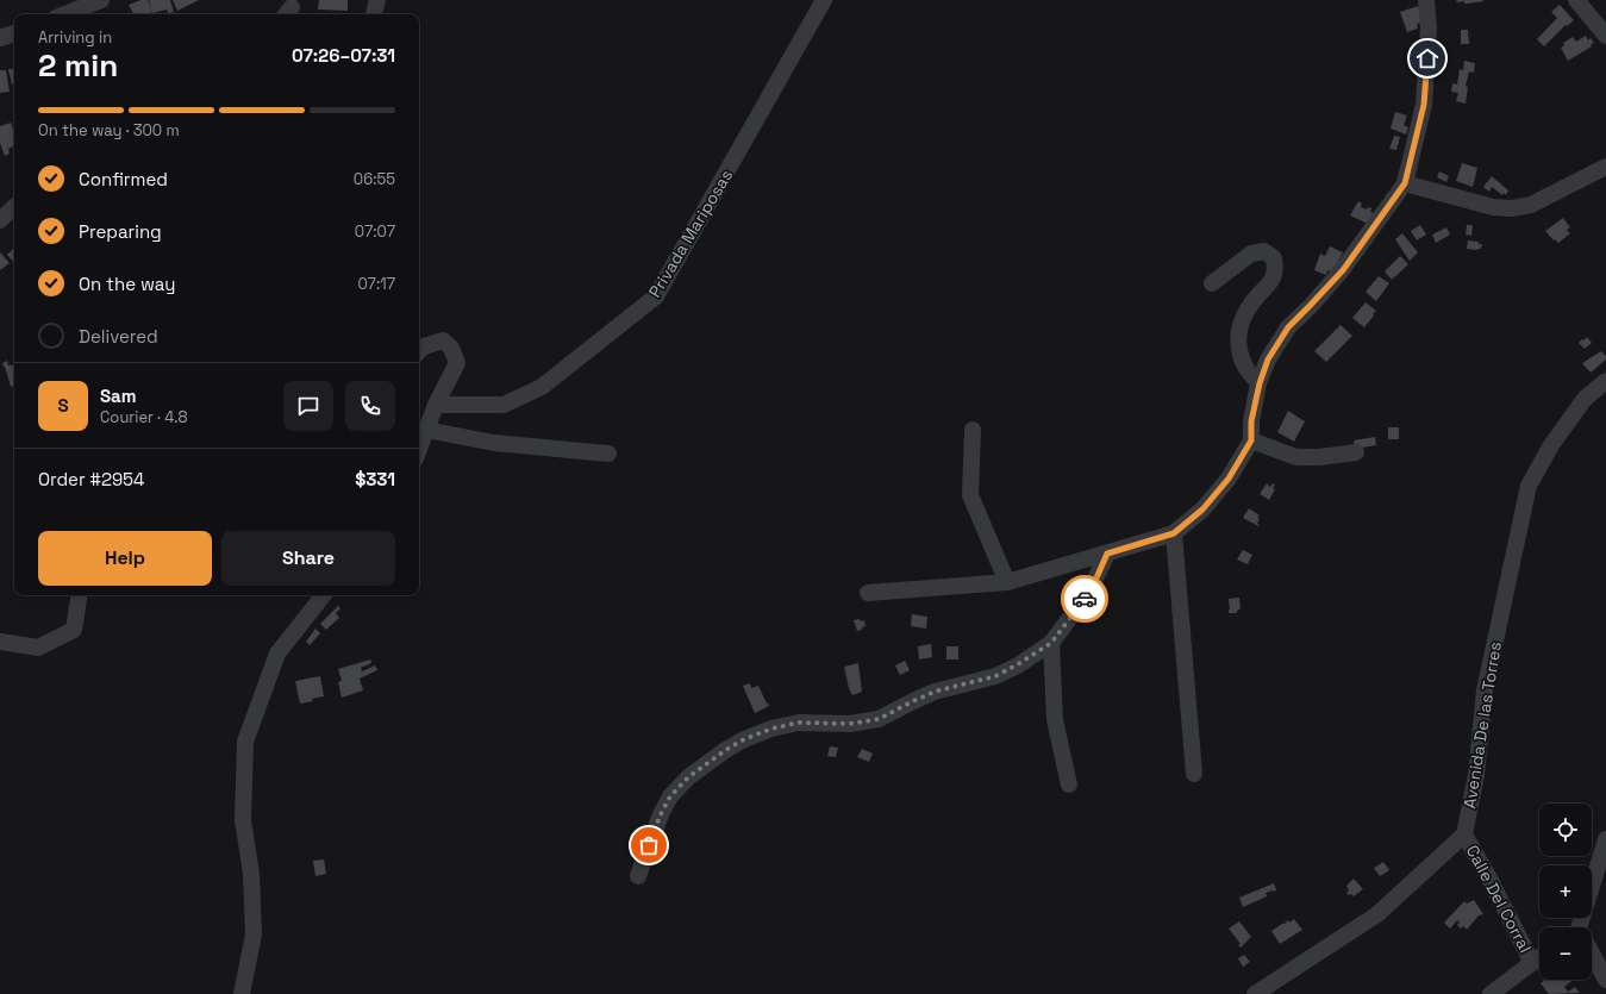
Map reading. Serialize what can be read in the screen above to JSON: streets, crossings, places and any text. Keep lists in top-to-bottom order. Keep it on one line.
{"streets":{"street":["Privada Mariposas","Avenida De las Torres","Calle Del Corral"]},"crossings":[["Avenida De las Torres","Calle Del Corral"]],"page":{"heading":["2 min","Arriving in","07:26–07:31"],"panel":["Sam","Courier · 4.8","Order #2954","$331"],"bar":"On the way · 300 m","list":[["Confirmed","06:55"],["Preparing","07:07"],["On the way","07:17"],"Delivered"],"round":"S","buttons":["Help","Share"],"map_buttons":["+","−"]}}
